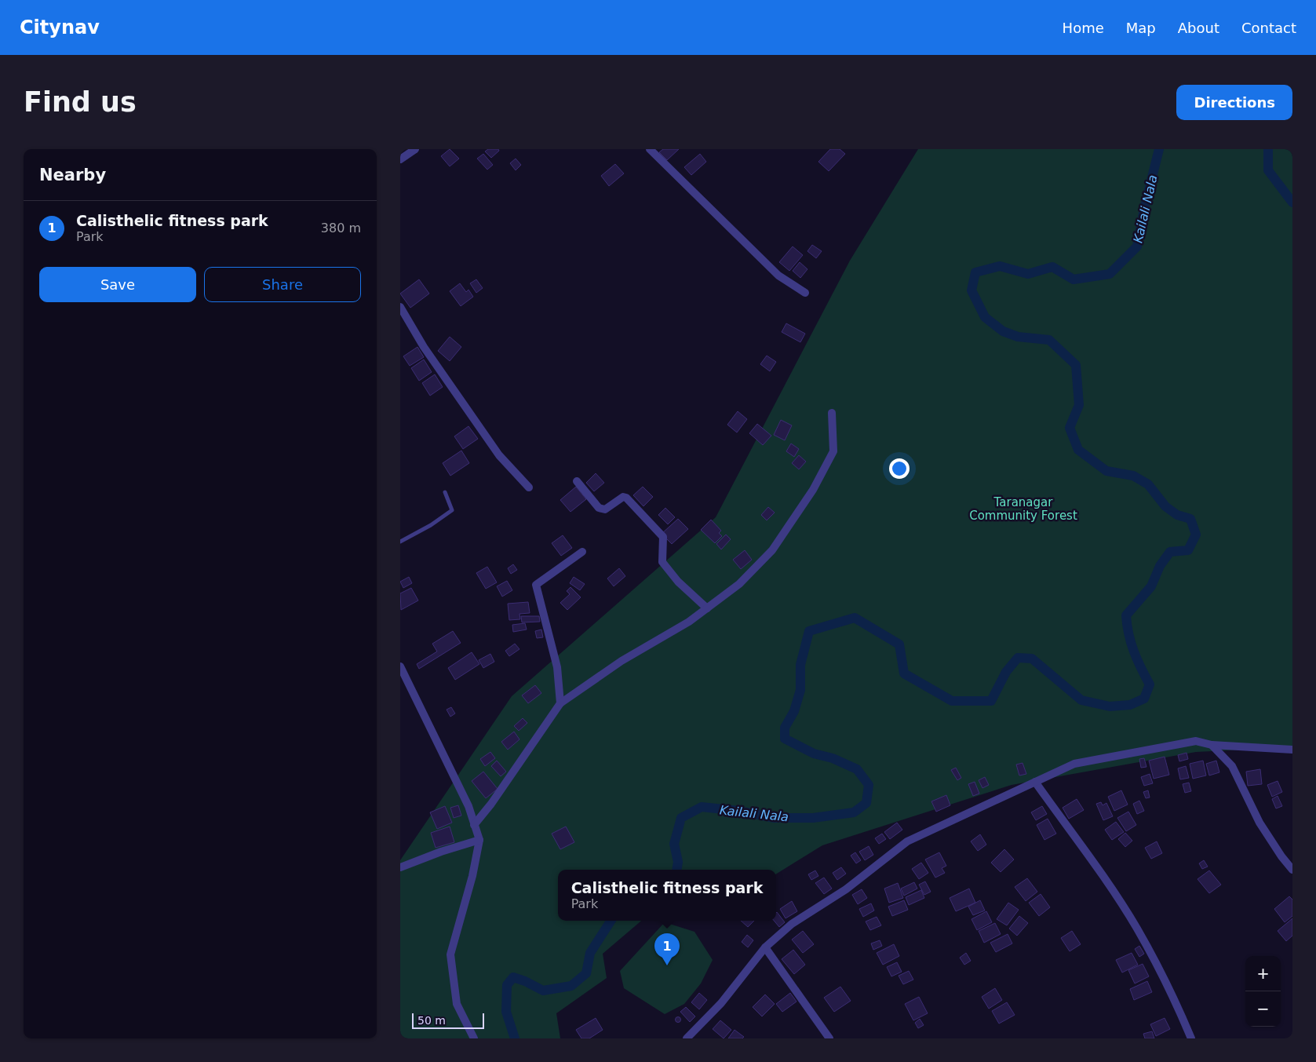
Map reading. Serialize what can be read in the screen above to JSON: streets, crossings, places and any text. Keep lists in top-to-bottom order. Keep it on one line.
{"water":["Kailali Nala"],"parks":["Taranagar Community Forest"],"scale_bar":"50 m","page":{"header":"Citynav","nav":["Home","Map","About","Contact"],"buttons":["Directions",["Save","Share"]],"title":"Find us","heading":"Nearby","list":[{"mark":"1","name":"Calisthelic fitness park","note":"Park","value":"380 m"}],"popup":["Calisthelic fitness park","Park"],"pins":"1","map_buttons":["+","−"],"scale":"50 m"}}
